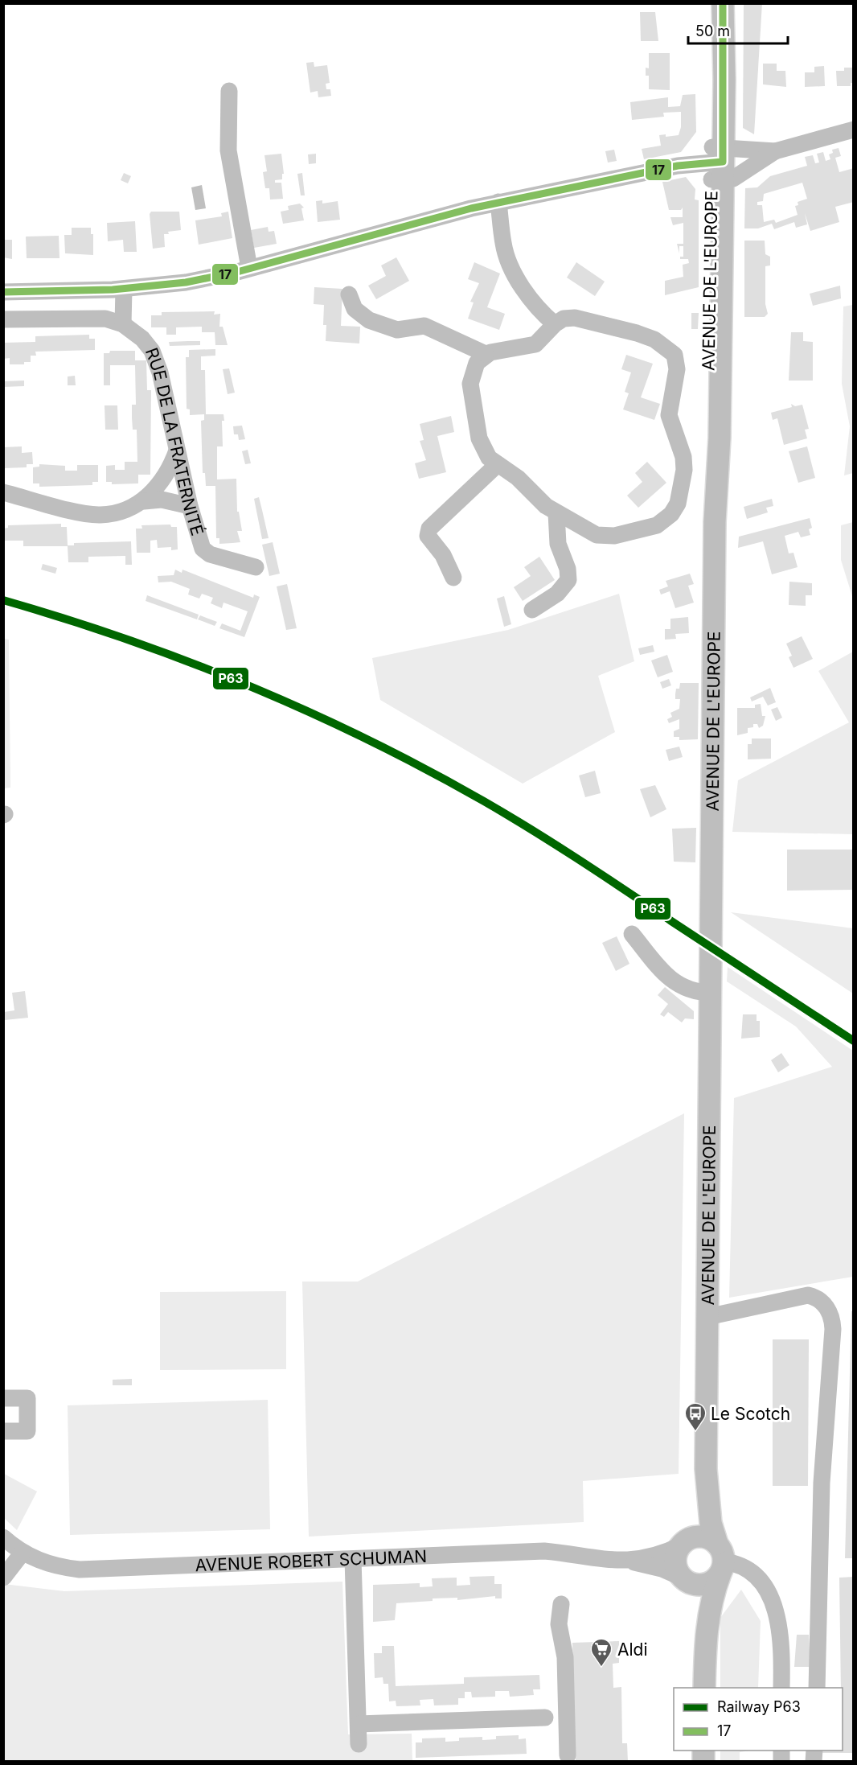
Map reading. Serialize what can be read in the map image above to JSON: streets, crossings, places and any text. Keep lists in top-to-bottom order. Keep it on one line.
{"streets":{"main road":["AVENUE DE L'EUROPE"],"street":["RUE DE LA FRATERNITÉ","AVENUE ROBERT SCHUMAN"]},"crossings":[["AVENUE DE L'EUROPE","AVENUE ROBERT SCHUMAN"]],"places":{"bus stop":["Le Scotch"],"supermarket":["Aldi"]},"lines":["transit line 17","rail line P63"],"legend":["Railway P63","17"],"scale_bar":"50 m"}
